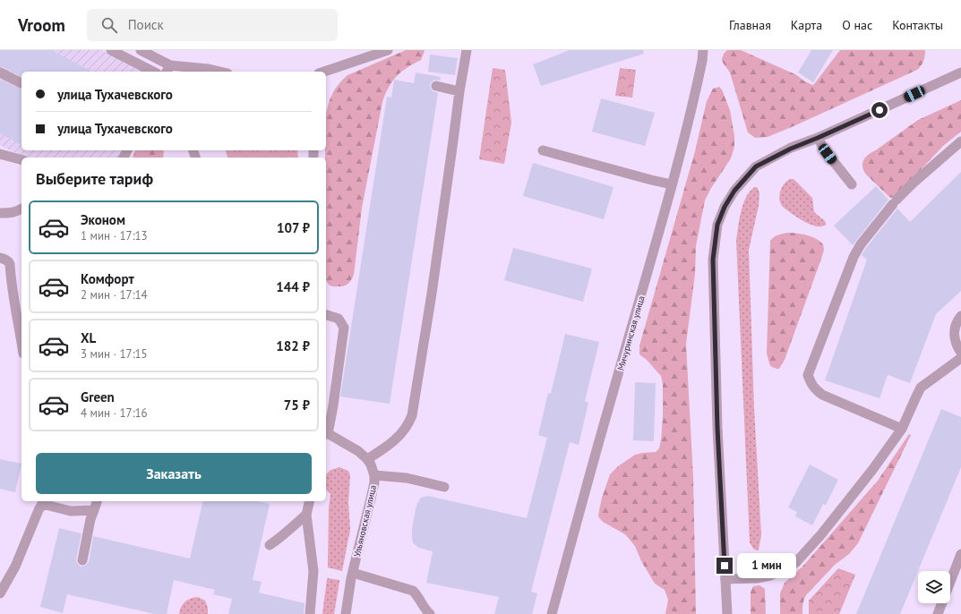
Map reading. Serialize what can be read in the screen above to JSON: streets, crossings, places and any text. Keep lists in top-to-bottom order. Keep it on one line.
{"streets":{"street":["Мичуринская улица","Ульяновская улица"]},"page":{"header":"Vroom","search":"Поиск","nav":["Главная","Карта","О нас","Контакты"],"banner":["улица Тухачевского","улица Тухачевского"],"heading":"Выберите тариф","list":[{"name":"Эконом","note":"1 мин · 17:13","value":"107 ₽"},{"name":"Комфорт","note":"2 мин · 17:14","value":"144 ₽"},{"name":"XL","note":"3 мин · 17:15","value":"182 ₽"},{"name":"Green","note":"4 мин · 17:16","value":"75 ₽"}],"buttons":"Заказать","bubble":"1 мин"}}
